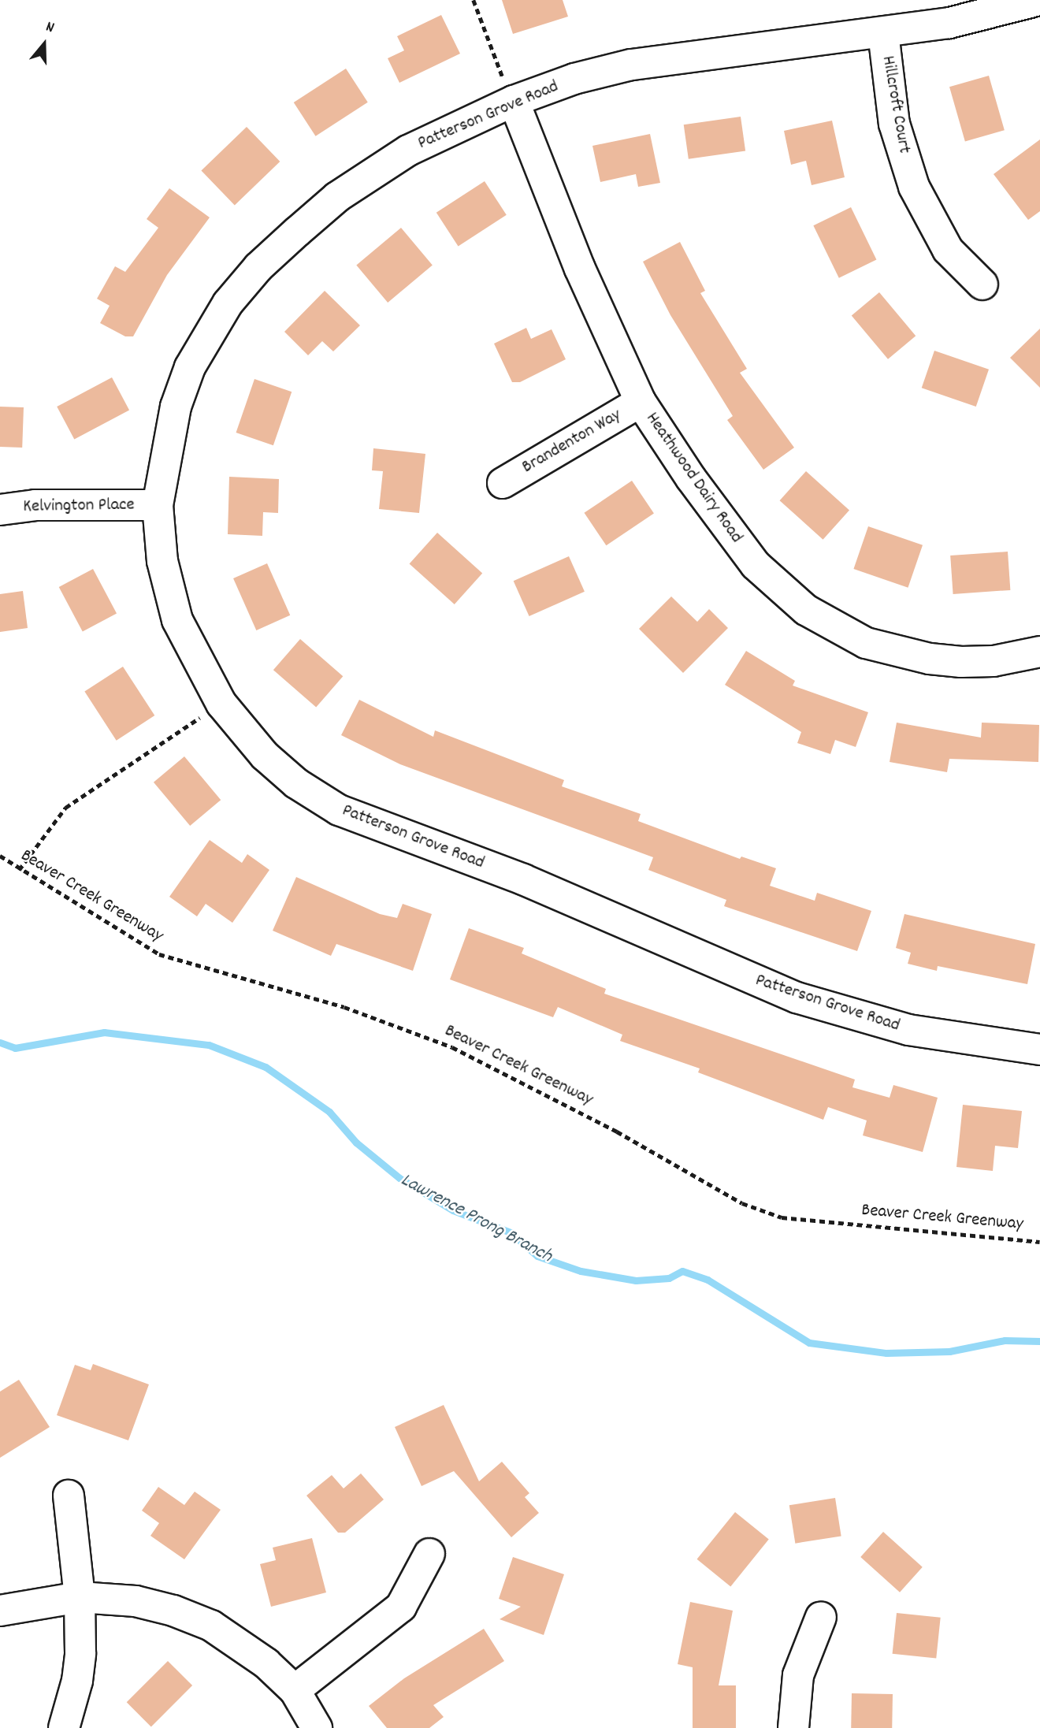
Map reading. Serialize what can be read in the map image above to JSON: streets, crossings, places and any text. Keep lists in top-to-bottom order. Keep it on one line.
{"streets":{"street":["Hillcroft Court","Patterson Grove Road","Brandenton Way","Heathwood Dairy Road","Kelvington Place"],"path":["Beaver Creek Greenway"]},"crossings":[["Hillcroft Court","Patterson Grove Road"],["Patterson Grove Road","Heathwood Dairy Road"],["Patterson Grove Road","Kelvington Place"],["Brandenton Way","Heathwood Dairy Road"]],"water":["Lawrence Prong Branch"],"north":"top"}
